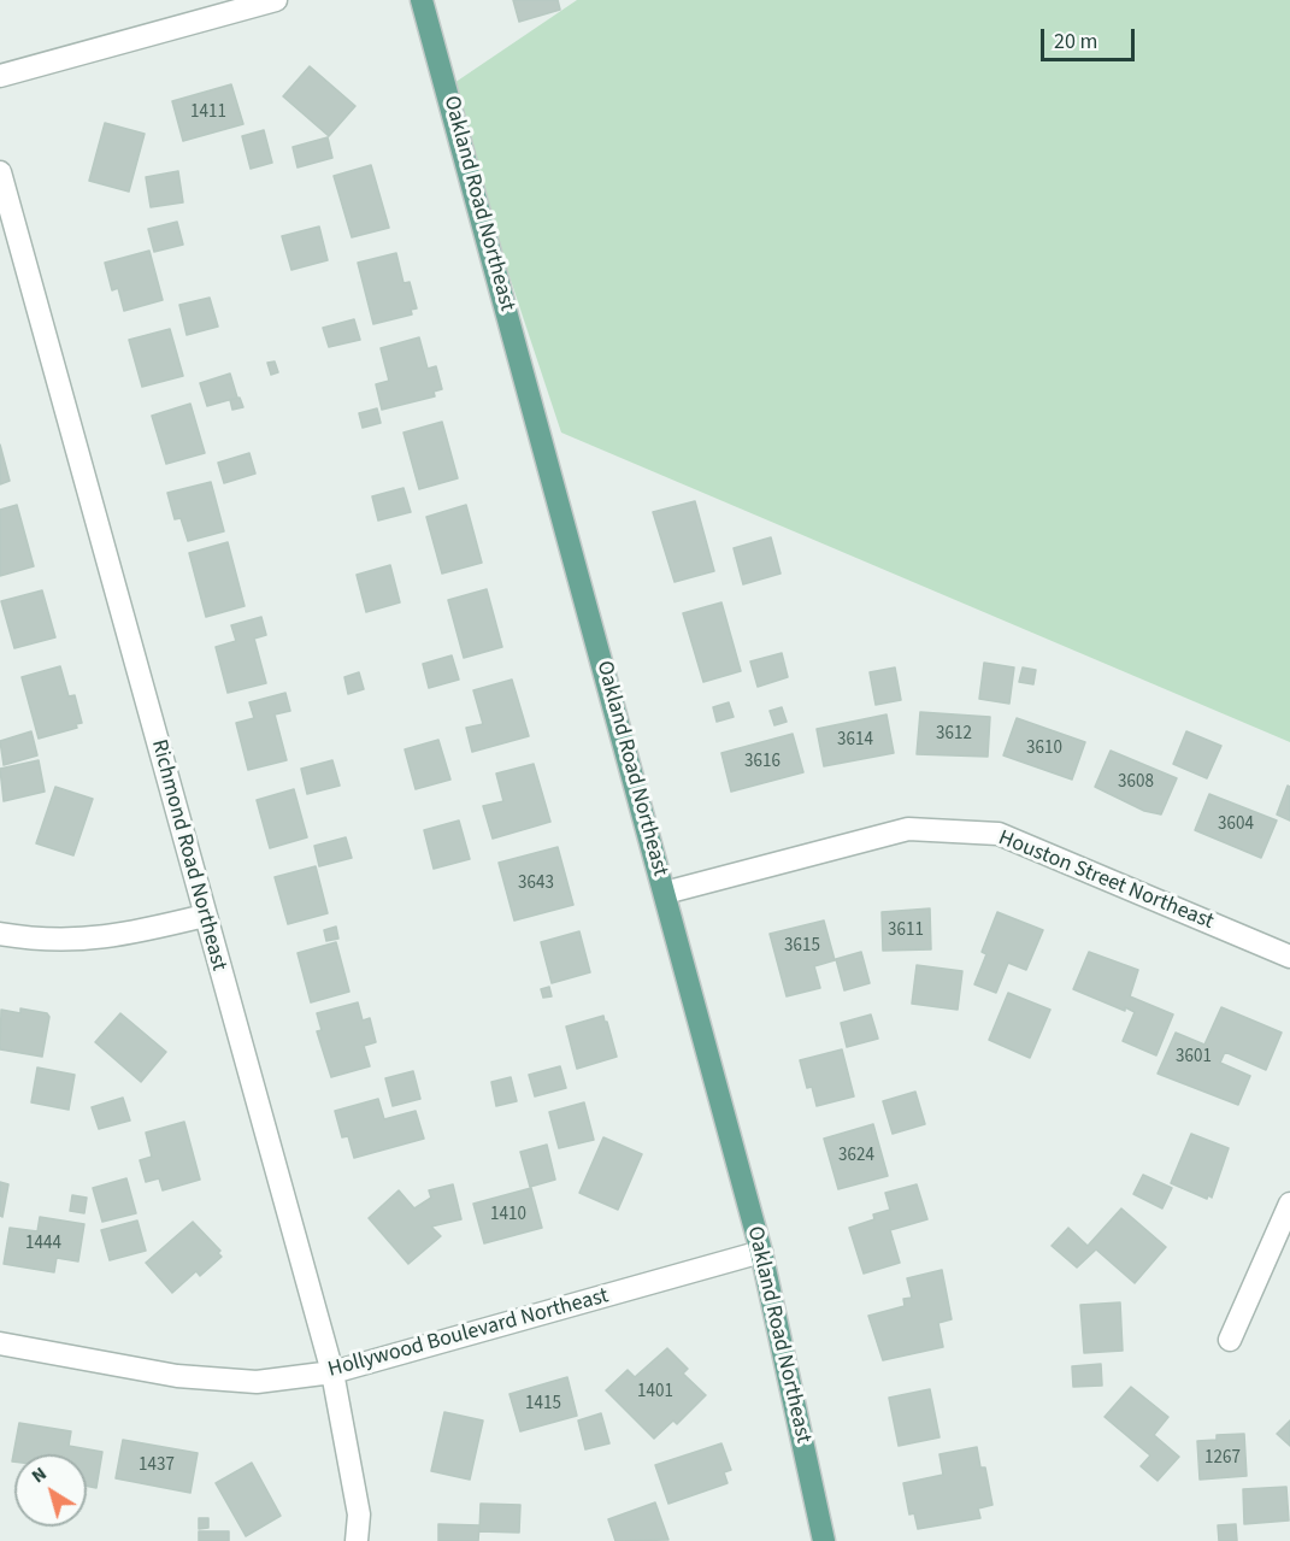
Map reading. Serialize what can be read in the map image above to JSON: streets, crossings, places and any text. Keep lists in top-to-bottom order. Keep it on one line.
{"streets":{"main road":["Oakland Road Northeast"],"street":["Richmond Road Northeast","Houston Street Northeast","Hollywood Boulevard Northeast"]},"crossings":[["Oakland Road Northeast","Houston Street Northeast"],["Oakland Road Northeast","Hollywood Boulevard Northeast"],["Richmond Road Northeast","Hollywood Boulevard Northeast"]],"house_numbers":["1411","3612","3614","3610","3616","3608","3604","3643","3611","3615","3601","3624","1410","1444","1401","1415","1267","1437"],"scale_bar":"20 m","north":"top left"}
